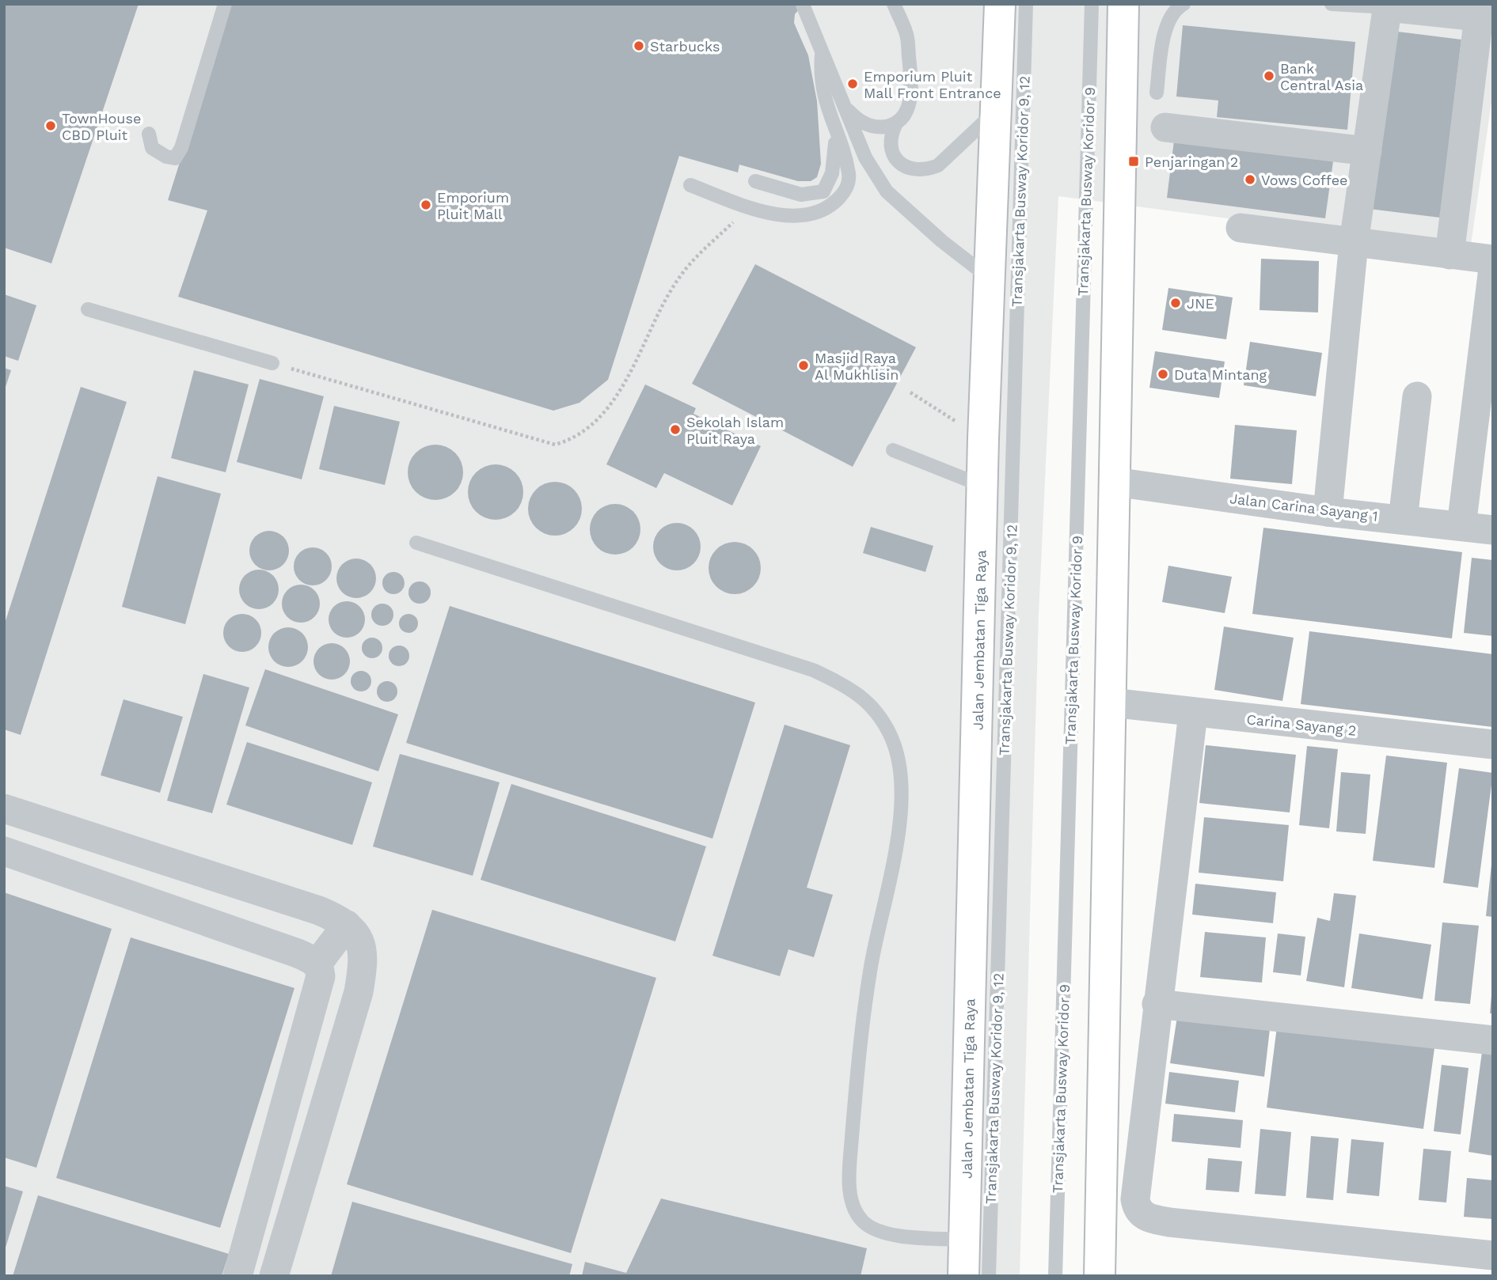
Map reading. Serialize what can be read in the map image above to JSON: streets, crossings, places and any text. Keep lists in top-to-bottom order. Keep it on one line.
{"streets":{"highway":["Jalan Jembatan Tiga Raya"],"street":["Jalan Carina Sayang 1","Carina Sayang 2"],"lane":["Transjakarta Busway Koridor 9, 12","Transjakarta Busway Koridor 9"]},"places":{"other":["Starbucks","Bank Central Asia","Emporium Pluit Mall Front Entrance","TownHouse CBD Pluit","Vows Coffee","Emporium Pluit Mall","JNE","Masjid Raya Al Mukhlisin","Duta Mintang","Sekolah Islam Pluit Raya"],"transit":["Penjaringan 2"]}}
